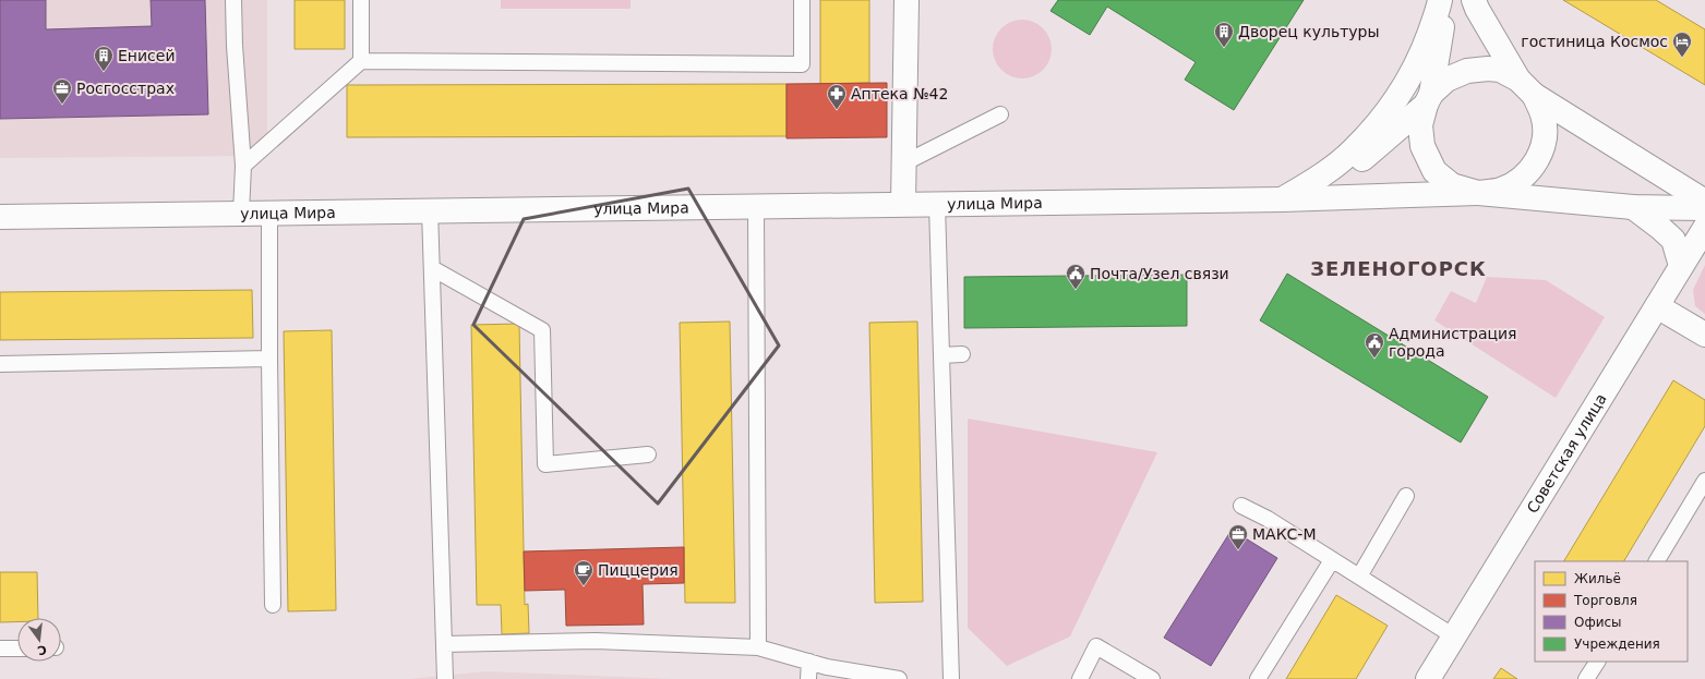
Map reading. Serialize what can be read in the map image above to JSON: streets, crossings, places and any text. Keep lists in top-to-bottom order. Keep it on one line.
{"streets":{"street":["улица Мира","Советская улица"]},"districts":["ЗЕЛЕНОГОРСК"],"places":{"building":["Дворец культуры","Енисей"],"hotel":["гостиница Космос"],"office":["Росгосстрах","МАКС-М"],"pharmacy":["Аптека №42"],"public building":["Почта/Узел связи","Администрация города"],"cafe":["Пиццерия"]},"legend":["Жильё","Торговля","Офисы","Учреждения"],"north":"bottom"}
